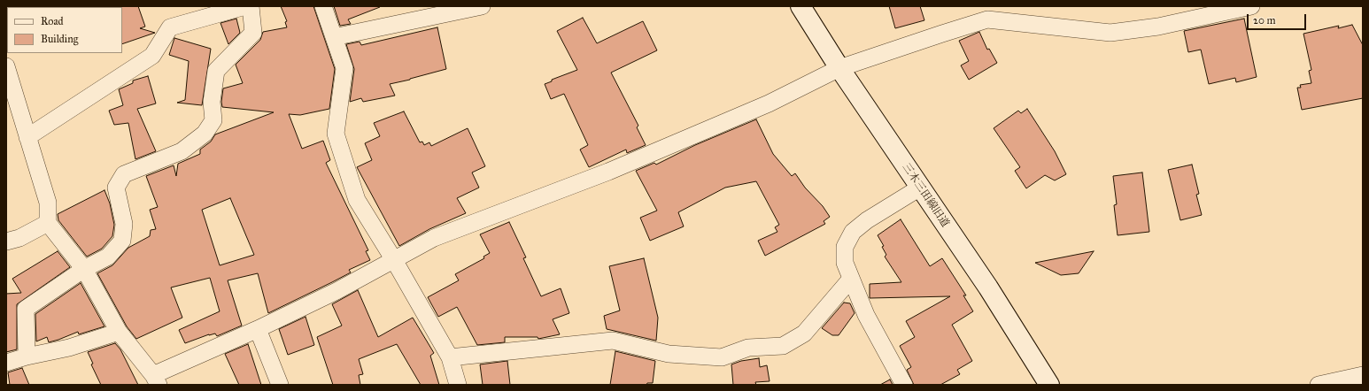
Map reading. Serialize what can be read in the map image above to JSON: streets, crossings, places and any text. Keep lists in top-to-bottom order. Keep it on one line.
{"streets":{"street":["三木三田線旧道"]},"legend":["Road","Building"],"scale_bar":"20 m"}
